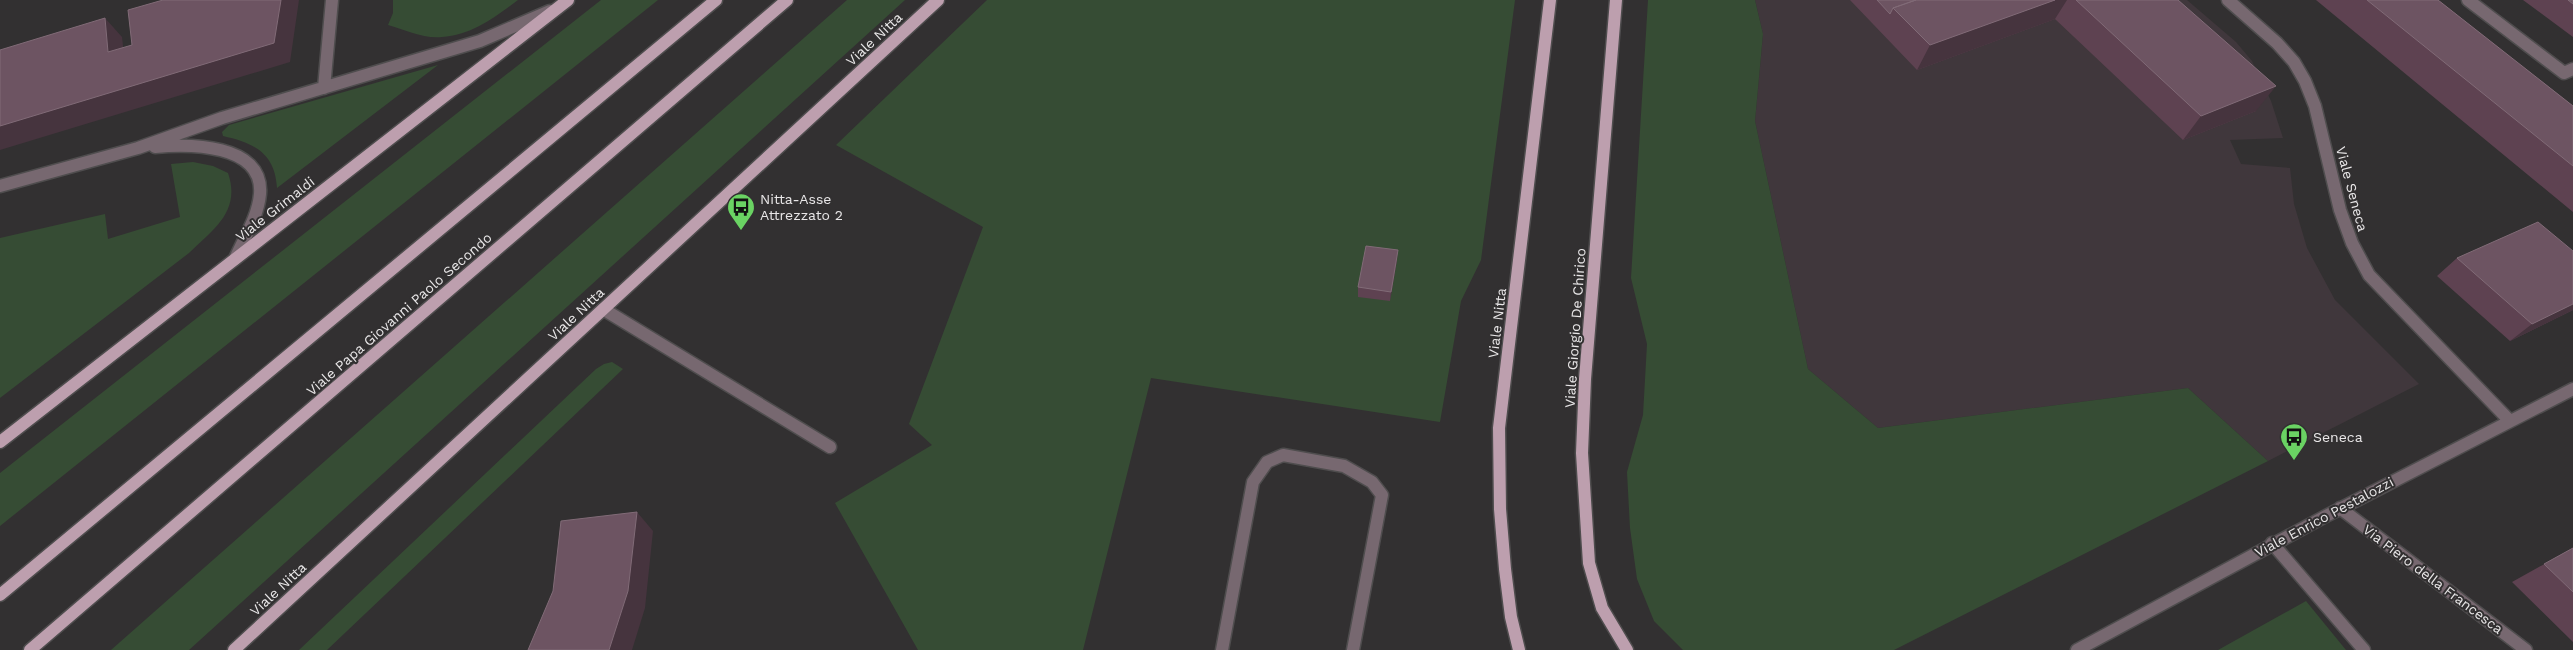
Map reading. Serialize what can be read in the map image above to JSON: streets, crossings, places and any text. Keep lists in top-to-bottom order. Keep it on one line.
{"streets":{"main road":["Viale Nitta","Viale Grimaldi","Viale Papa Giovanni Paolo Secondo","Viale Giorgio De Chirico"],"street":["Viale Seneca","Viale Enrico Pestalozzi","Via Piero della Francesca"]},"crossings":[["Viale Seneca","Viale Enrico Pestalozzi"],["Viale Enrico Pestalozzi","Via Piero della Francesca"]],"places":{"bus stop":["Nitta-Asse Attrezzato 2","Seneca"]}}
